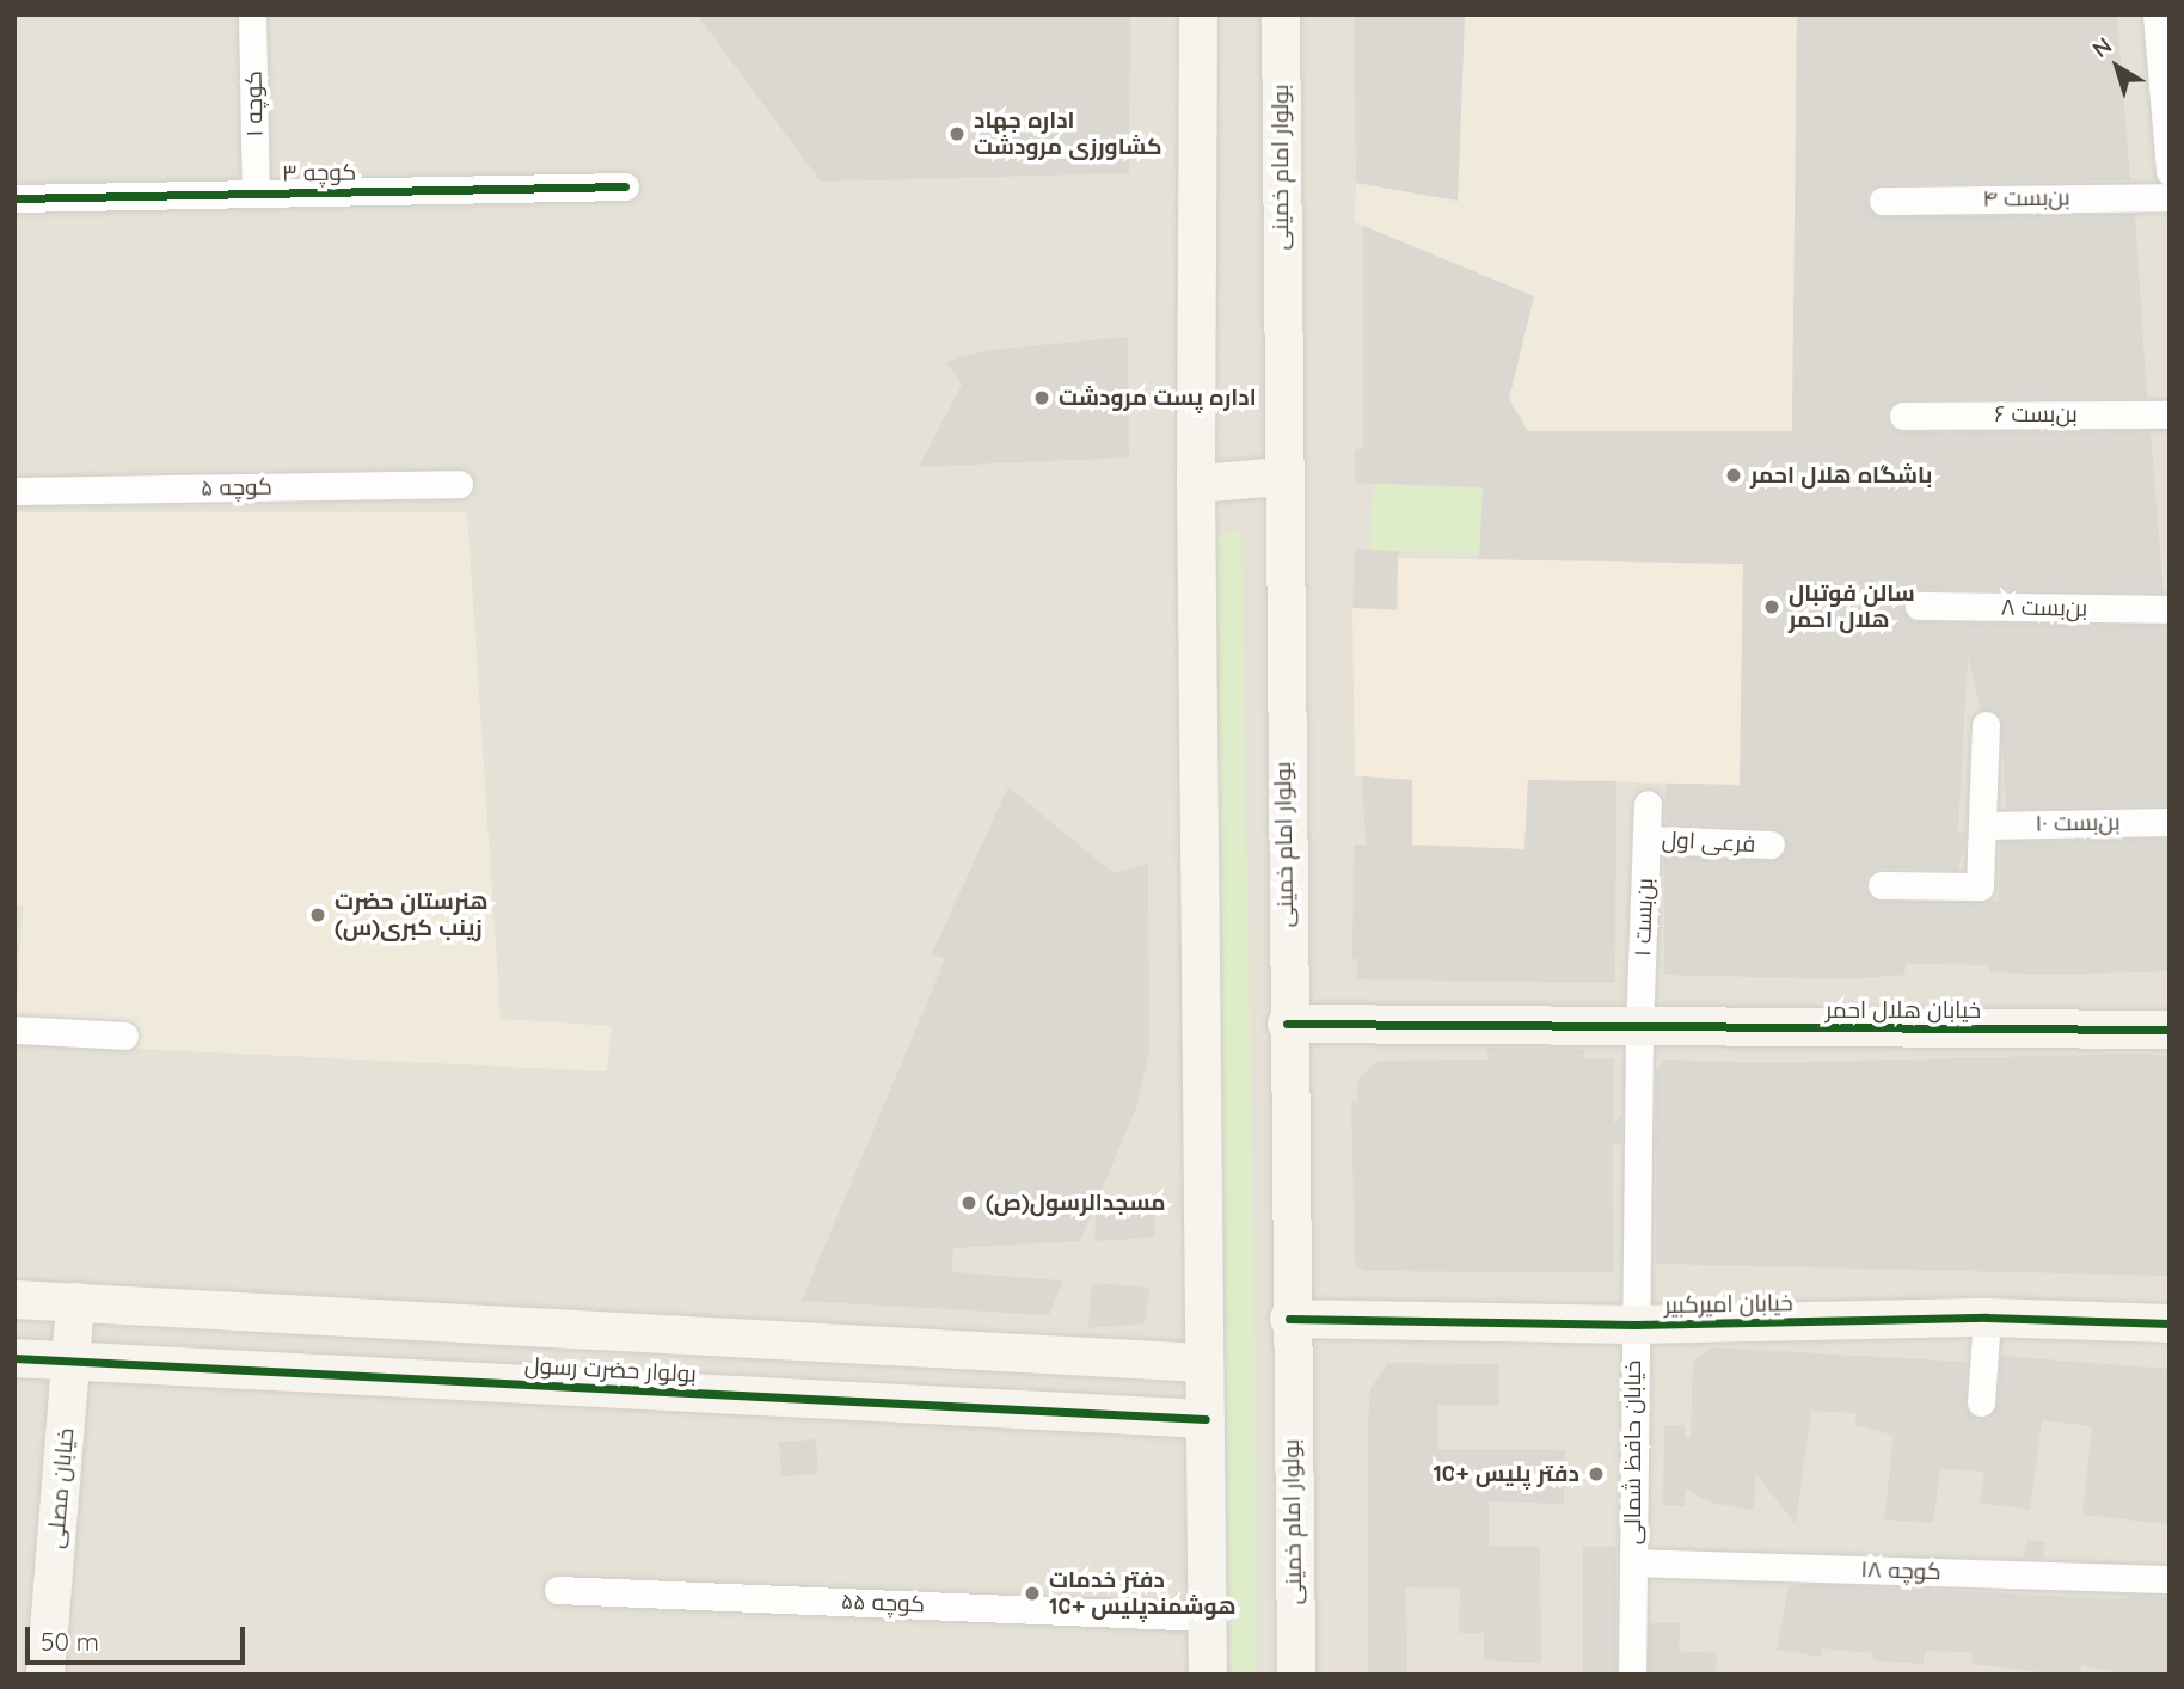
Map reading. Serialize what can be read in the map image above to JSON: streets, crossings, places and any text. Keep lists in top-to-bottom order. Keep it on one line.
{"streets":{"street":["کوچه ۱","بولوار امام خمینی","کوچه ۳","بن‌بست ۴","بن‌بست ۶","کوچه ۵","بن‌بست ۸","بن‌بست ۱۰","فرعی اول","بن‌بست ۱","خیابان هلال احمر","خیابان امیرکبیر","بولوار حضرت رسول","خیابان حافظ شمالی","خیابان مصلی","کوچه ۱۸","کوچه ۵۵"]},"crossings":[["کوچه ۱","کوچه ۳"],["بولوار امام خمینی","خیابان هلال احمر"],["بولوار امام خمینی","خیابان امیرکبیر"],["فرعی اول","بن‌بست ۱"],["بن‌بست ۱","خیابان هلال احمر"],["بن‌بست ۱","خیابان حافظ شمالی"],["خیابان هلال احمر","خیابان حافظ شمالی"],["خیابان امیرکبیر","خیابان حافظ شمالی"],["بولوار حضرت رسول","خیابان مصلی"],["خیابان حافظ شمالی","کوچه ۱۸"]],"places":["اداره جهاد کشاورزی مرودشت","اداره پست مرودشت","باشگاه هلال احمر","سالن فوتبال هلال احمر","هنرستان حضرت زینب کبری(س)","مسجدالرسول(ص)","دفتر پلیس +10","دفتر خدمات هوشمندپلیس +10"],"scale_bar":"50 m","north":"top left"}
